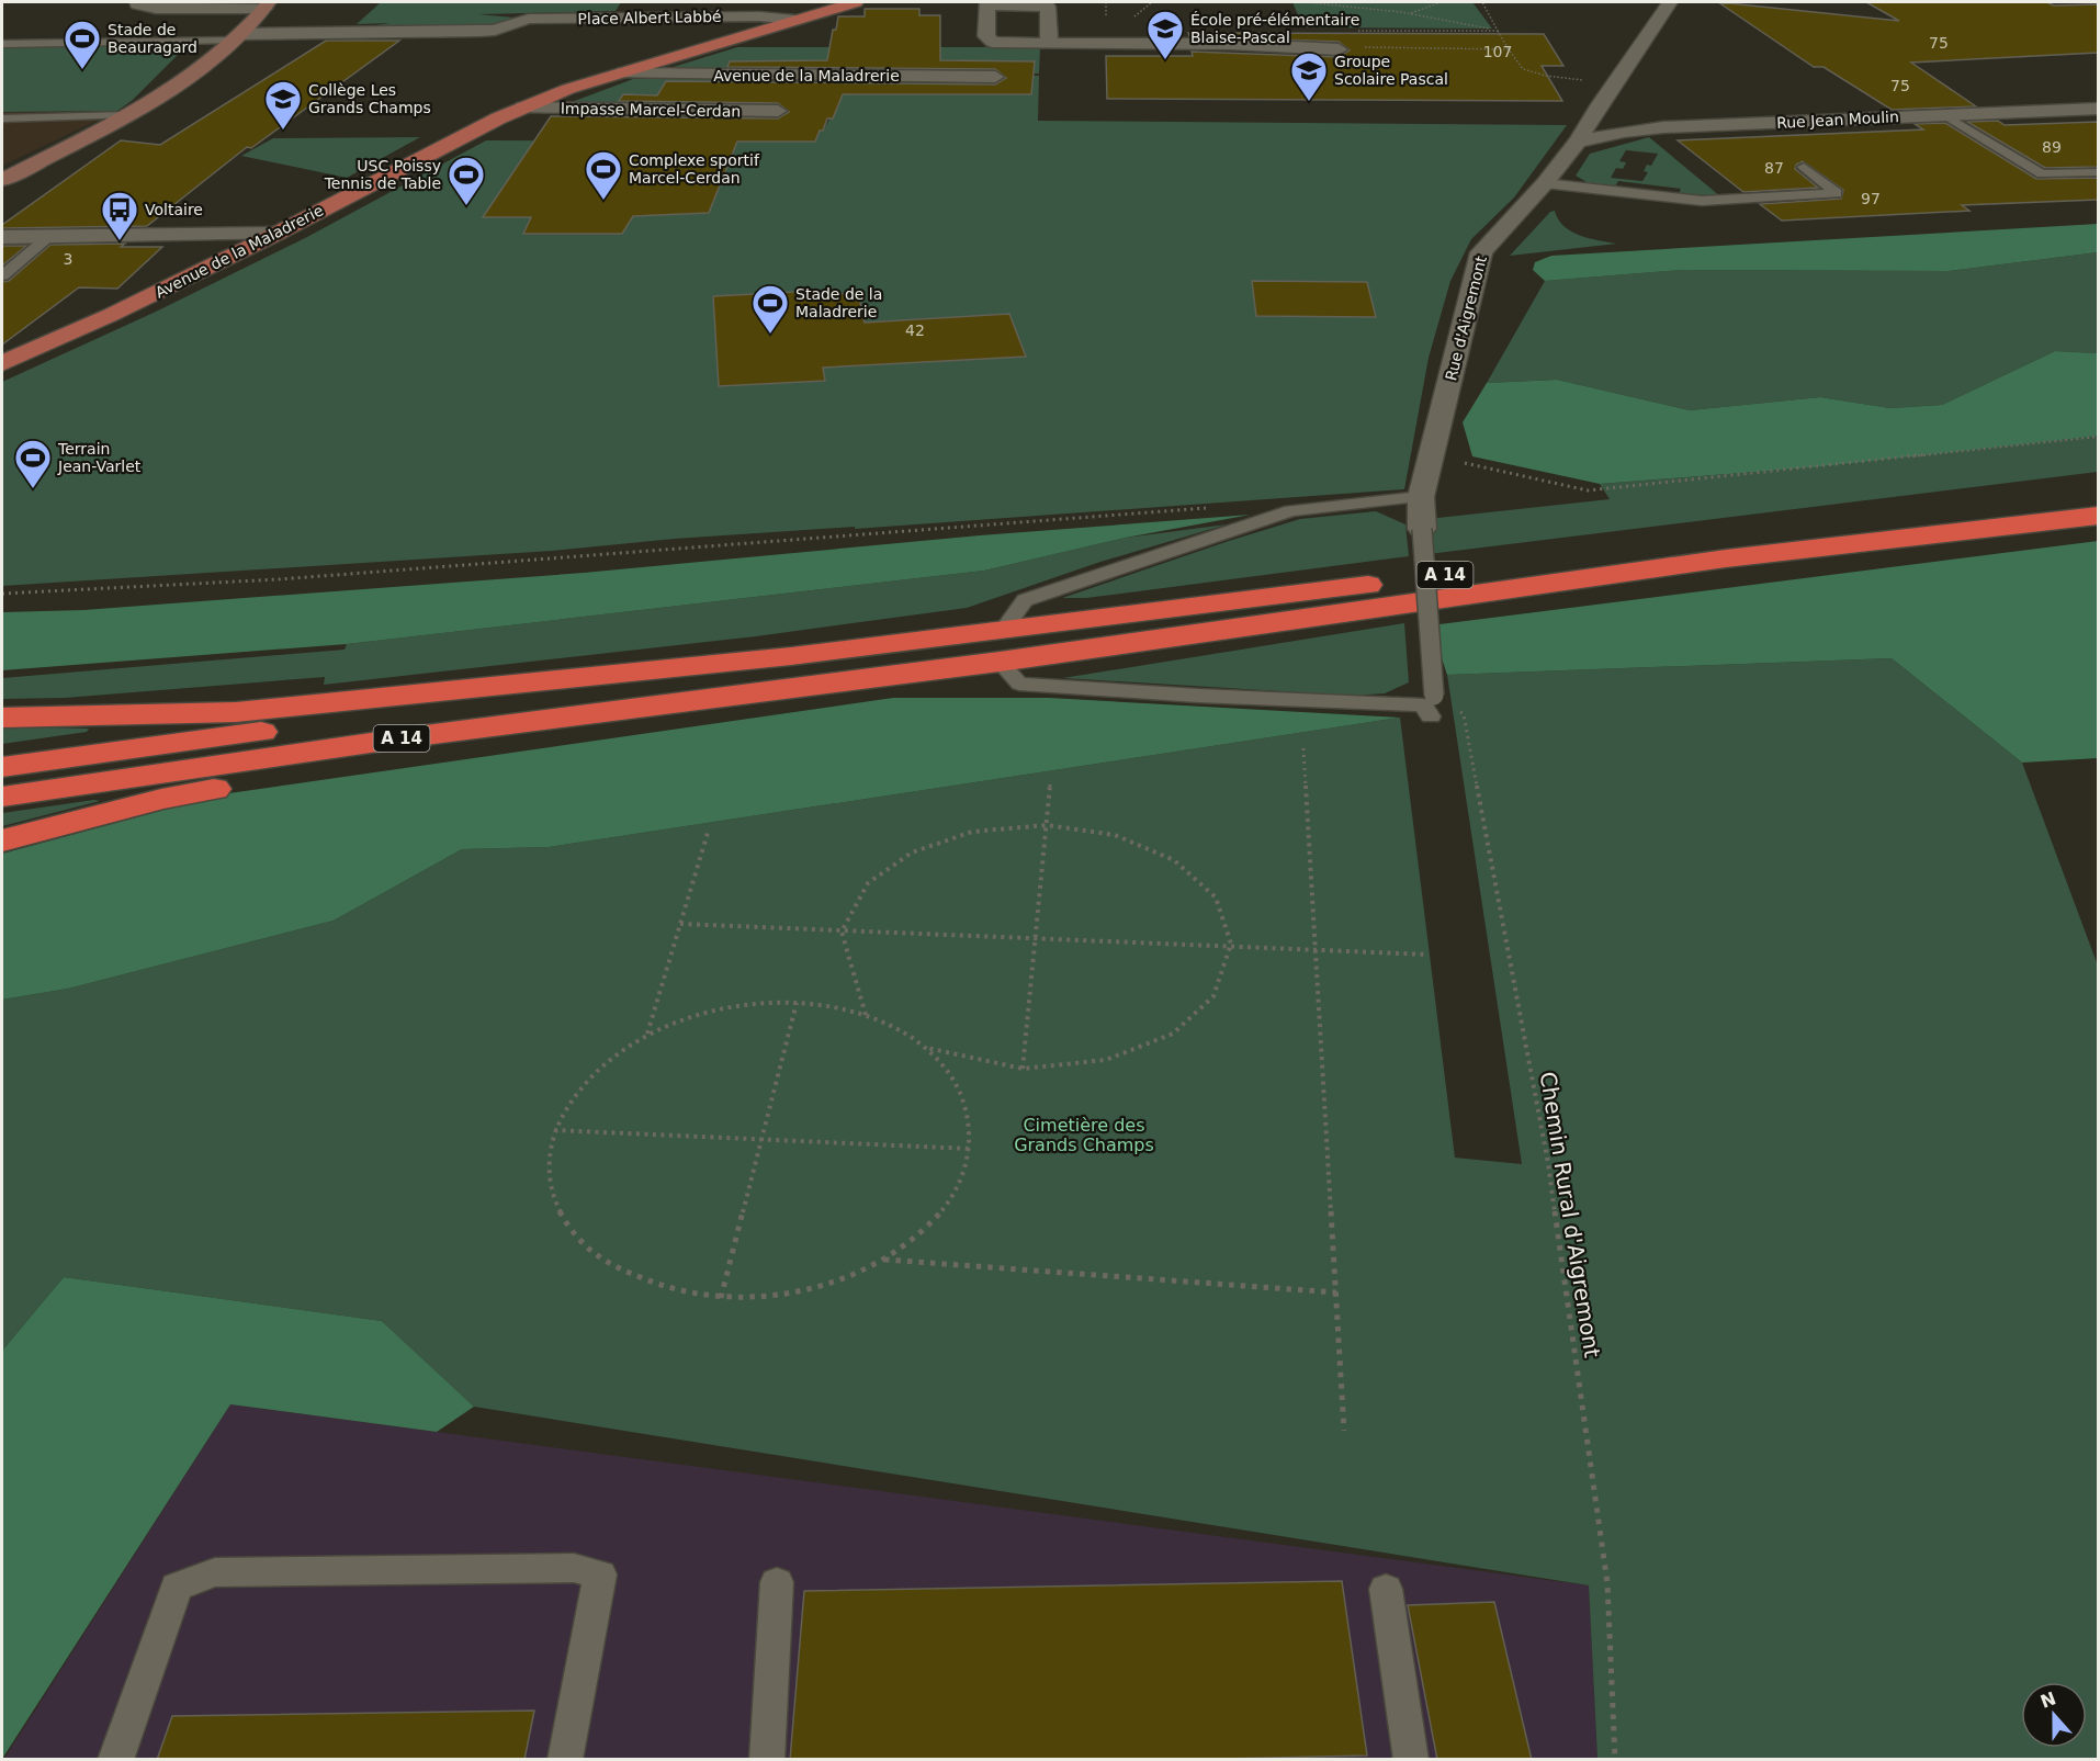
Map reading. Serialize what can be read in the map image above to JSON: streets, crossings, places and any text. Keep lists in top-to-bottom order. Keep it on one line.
{"streets":{"highway":["A 14"],"main road":["Avenue de la Maladrerie"],"street":["Place Albert Labbé","Impasse Marcel-Cerdan","Rue Jean Moulin","Rue d'Aigremont"],"path":["Chemin Rural d'Aigremont"]},"crossings":[["Place Albert Labbé","Avenue de la Maladrerie"],["Avenue de la Maladrerie","Impasse Marcel-Cerdan"],["Rue Jean Moulin","Rue d'Aigremont"],["Rue d'Aigremont","A 14"],["Rue d'Aigremont","Chemin Rural d'Aigremont"]],"parks":["Cimetière des Grands Champs"],"places":{"school or university":["École pré-élémentaire Blaise-Pascal","Groupe Scolaire Pascal","Collège Les Grands Champs"],"sports":["Stade de Beauragard","Complexe sportif Marcel-Cerdan","USC Poissy Tennis de Table","Stade de la Maladrerie","Terrain Jean-Varlet"],"bus stop":["Voltaire"]},"house_numbers":["75","107","75","89","87","97","3","42"],"north":"top"}
